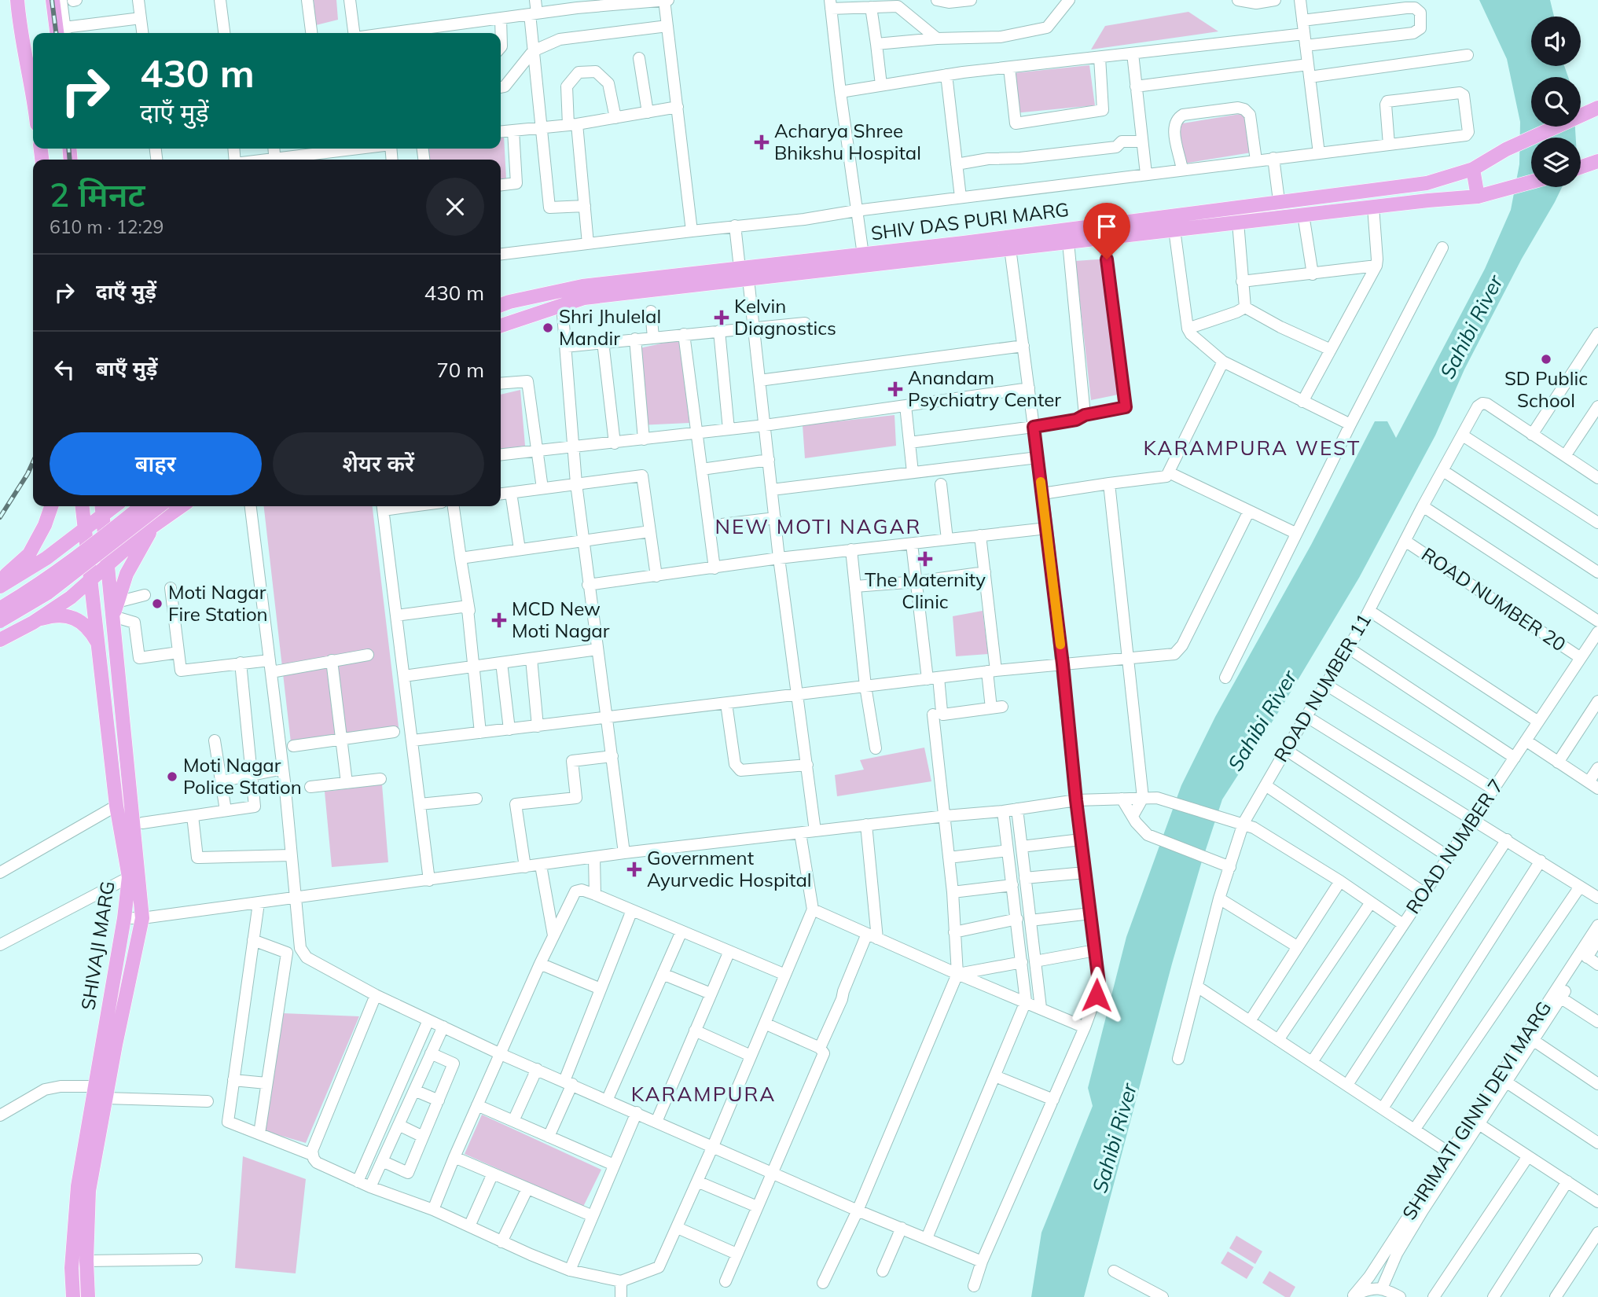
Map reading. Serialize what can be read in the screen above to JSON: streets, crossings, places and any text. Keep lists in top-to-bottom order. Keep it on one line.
{"streets":{"main road":["SHIV DAS PURI MARG","SHIVAJI MARG"],"street":["ROAD NUMBER 20","ROAD NUMBER 11","ROAD NUMBER 7","SHRIMATI GINNI DEVI MARG"]},"crossings":[["ROAD NUMBER 20","ROAD NUMBER 11"],["ROAD NUMBER 20","ROAD NUMBER 7"]],"districts":["KARAMPURA WEST","NEW MOTI NAGAR","KARAMPURA"],"water":["Sahibi River"],"places":{"health":["Acharya Shree Bhikshu Hospital","Kelvin Diagnostics","Anandam Psychiatry Center","The Maternity Clinic","MCD New Moti Nagar","Government Ayurvedic Hospital"],"other":["Shri Jhulelal Mandir","SD Public School","Moti Nagar Fire Station","Moti Nagar Police Station"]},"page":{"turn":["430 m","दाएँ मुड़ें"],"heading":["2 मिनट","610 m · 12:29"],"list":[{"name":"दाएँ मुड़ें","value":"430 m"},{"name":"बाएँ मुड़ें","value":"70 m"}],"buttons":["बाहर","शेयर करें"]}}
